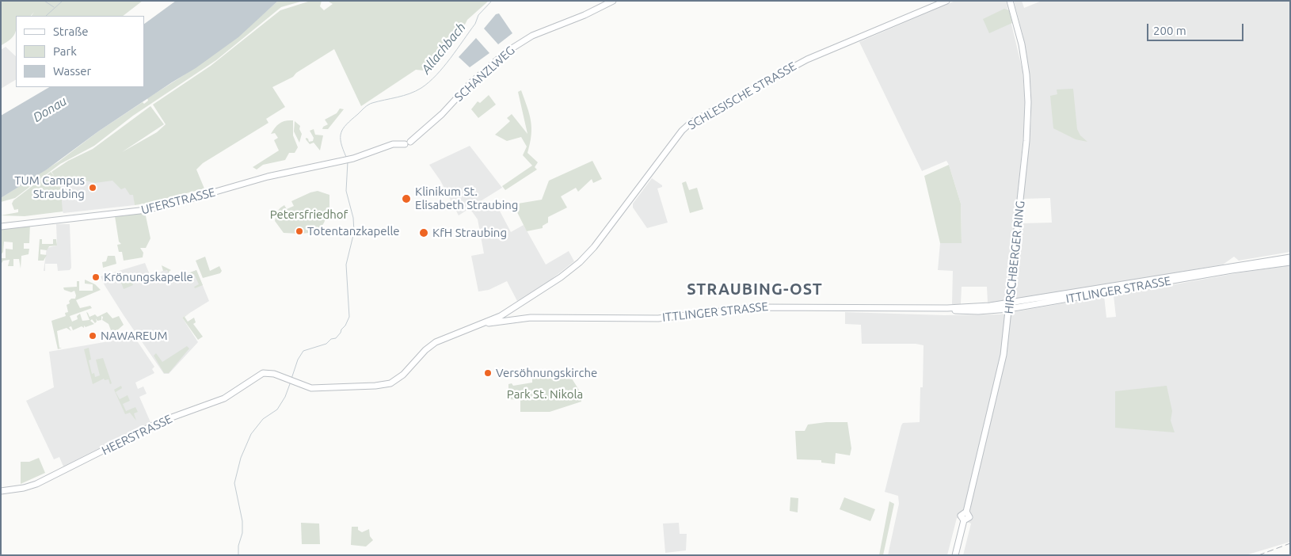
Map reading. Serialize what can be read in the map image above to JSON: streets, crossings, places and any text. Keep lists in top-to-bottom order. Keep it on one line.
{"streets":{"street":["SCHANZLWEG","SCHLESISCHE STRASSE","UFERSTRASSE","HIRSCHBERGER RING","ITTLINGER STRASSE","HEERSTRASSE"]},"crossings":[["SCHANZLWEG","UFERSTRASSE"],["SCHLESISCHE STRASSE","ITTLINGER STRASSE"],["HIRSCHBERGER RING","ITTLINGER STRASSE"],["ITTLINGER STRASSE","HEERSTRASSE"]],"districts":["STRAUBING-OST"],"water":["Allachbach","Donau"],"parks":["Petersfriedhof","Park St. Nikola"],"places":["TUM Campus Straubing","Klinikum St. Elisabeth Straubing","Totentanzkapelle","KfH Straubing","Krönungskapelle","NAWAREUM","Versöhnungskirche"],"legend":["Straße","Park","Wasser"],"scale_bar":"200 m"}
